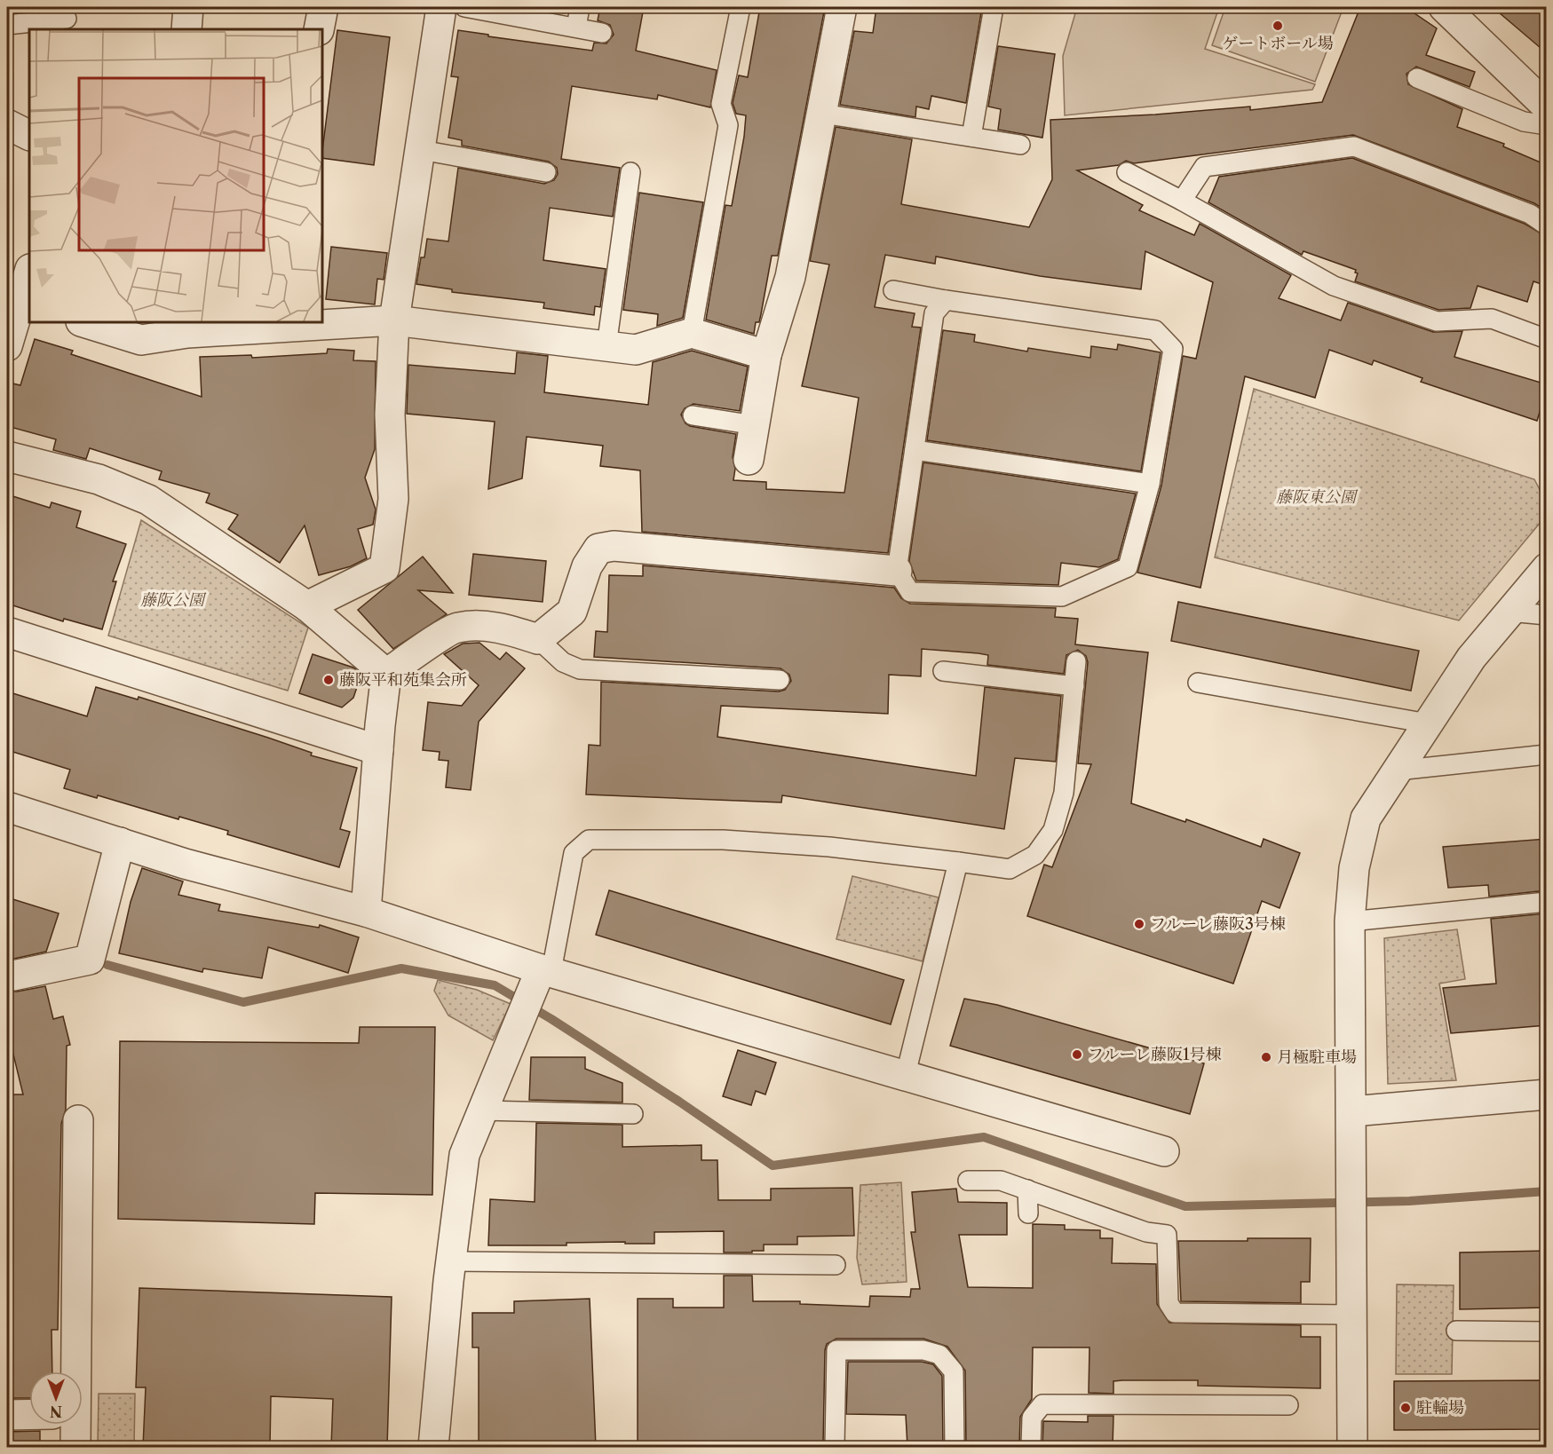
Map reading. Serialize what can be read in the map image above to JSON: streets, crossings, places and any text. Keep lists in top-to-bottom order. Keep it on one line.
{"parks":["藤阪東公園","藤阪公園"],"places":["ゲートボール場","藤阪平和苑集会所","フルーレ藤阪3号棟","フルーレ藤阪1号棟","月極駐車場","駐輪場"],"north":"bottom"}
